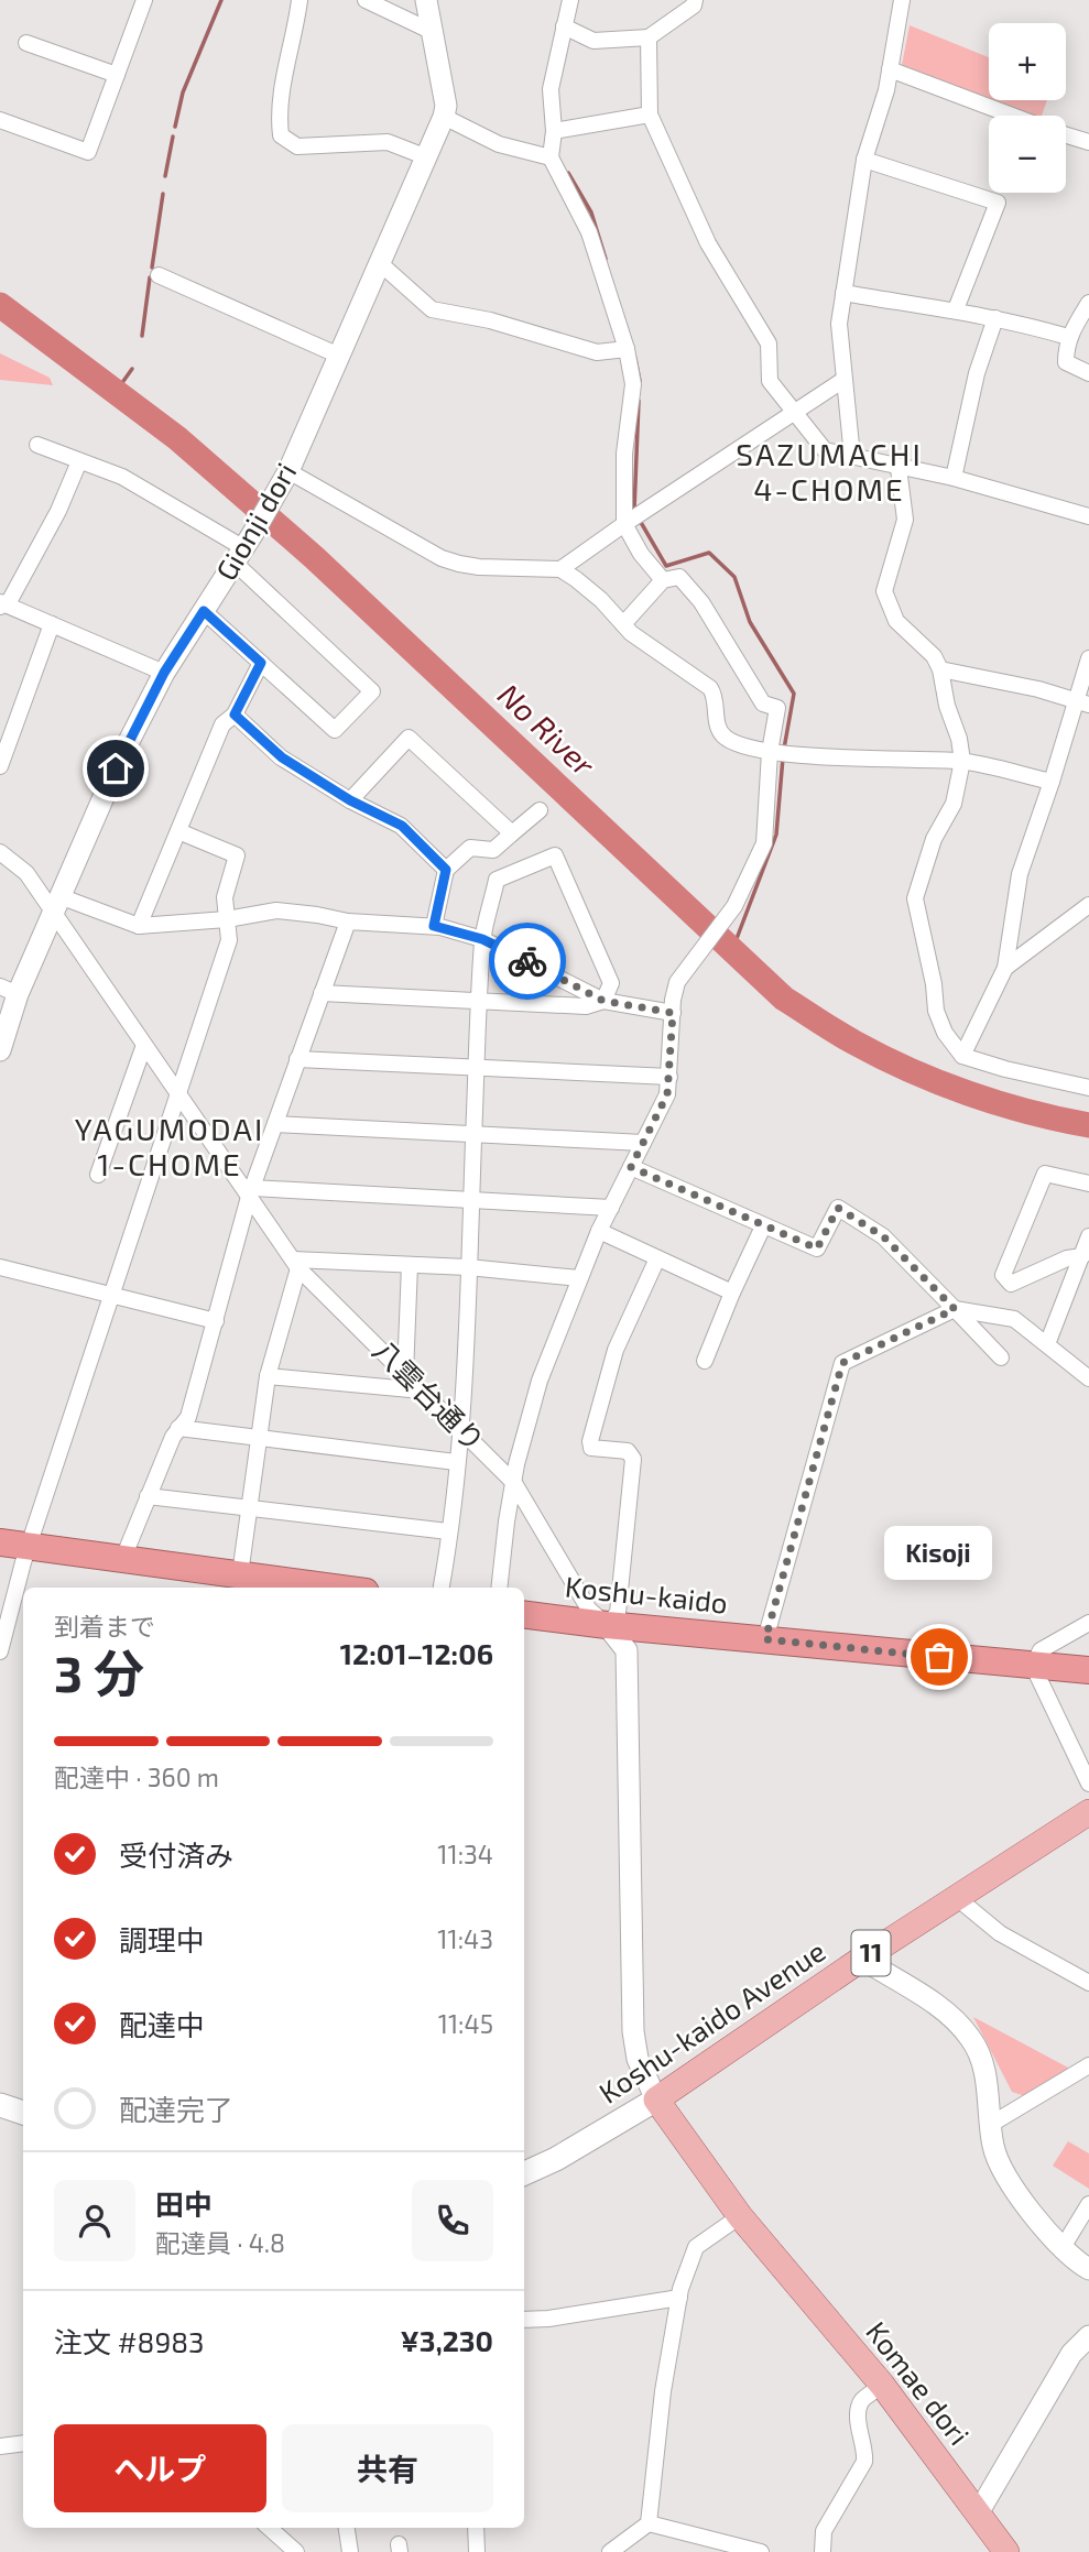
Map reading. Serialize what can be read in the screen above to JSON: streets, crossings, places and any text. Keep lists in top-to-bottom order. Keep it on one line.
{"streets":{"highway":["Koshu-kaido"],"main road":["11","Koshu-kaido Avenue","Komae dori"],"street":["Gionji dori","八雲台通り"]},"crossings":[["Gionji dori","八雲台通り"],["八雲台通り","Koshu-kaido"],["Koshu-kaido Avenue","Komae dori"]],"districts":["SAZUMACHI 4-CHOME","YAGUMODAI 1-CHOME"],"water":["No River"],"places":["Kisoji"],"page":{"map_buttons":["+","−"],"bubble":"Kisoji","heading":["3 分","到着まで","12:01–12:06"],"panel":["田中","配達員 · 4.8","注文 #8983","¥3,230"],"bar":"配達中 · 360 m","list":[["受付済み","11:34"],["調理中","11:43"],["配達中","11:45"],"配達完了"],"buttons":["ヘルプ","共有"]}}
